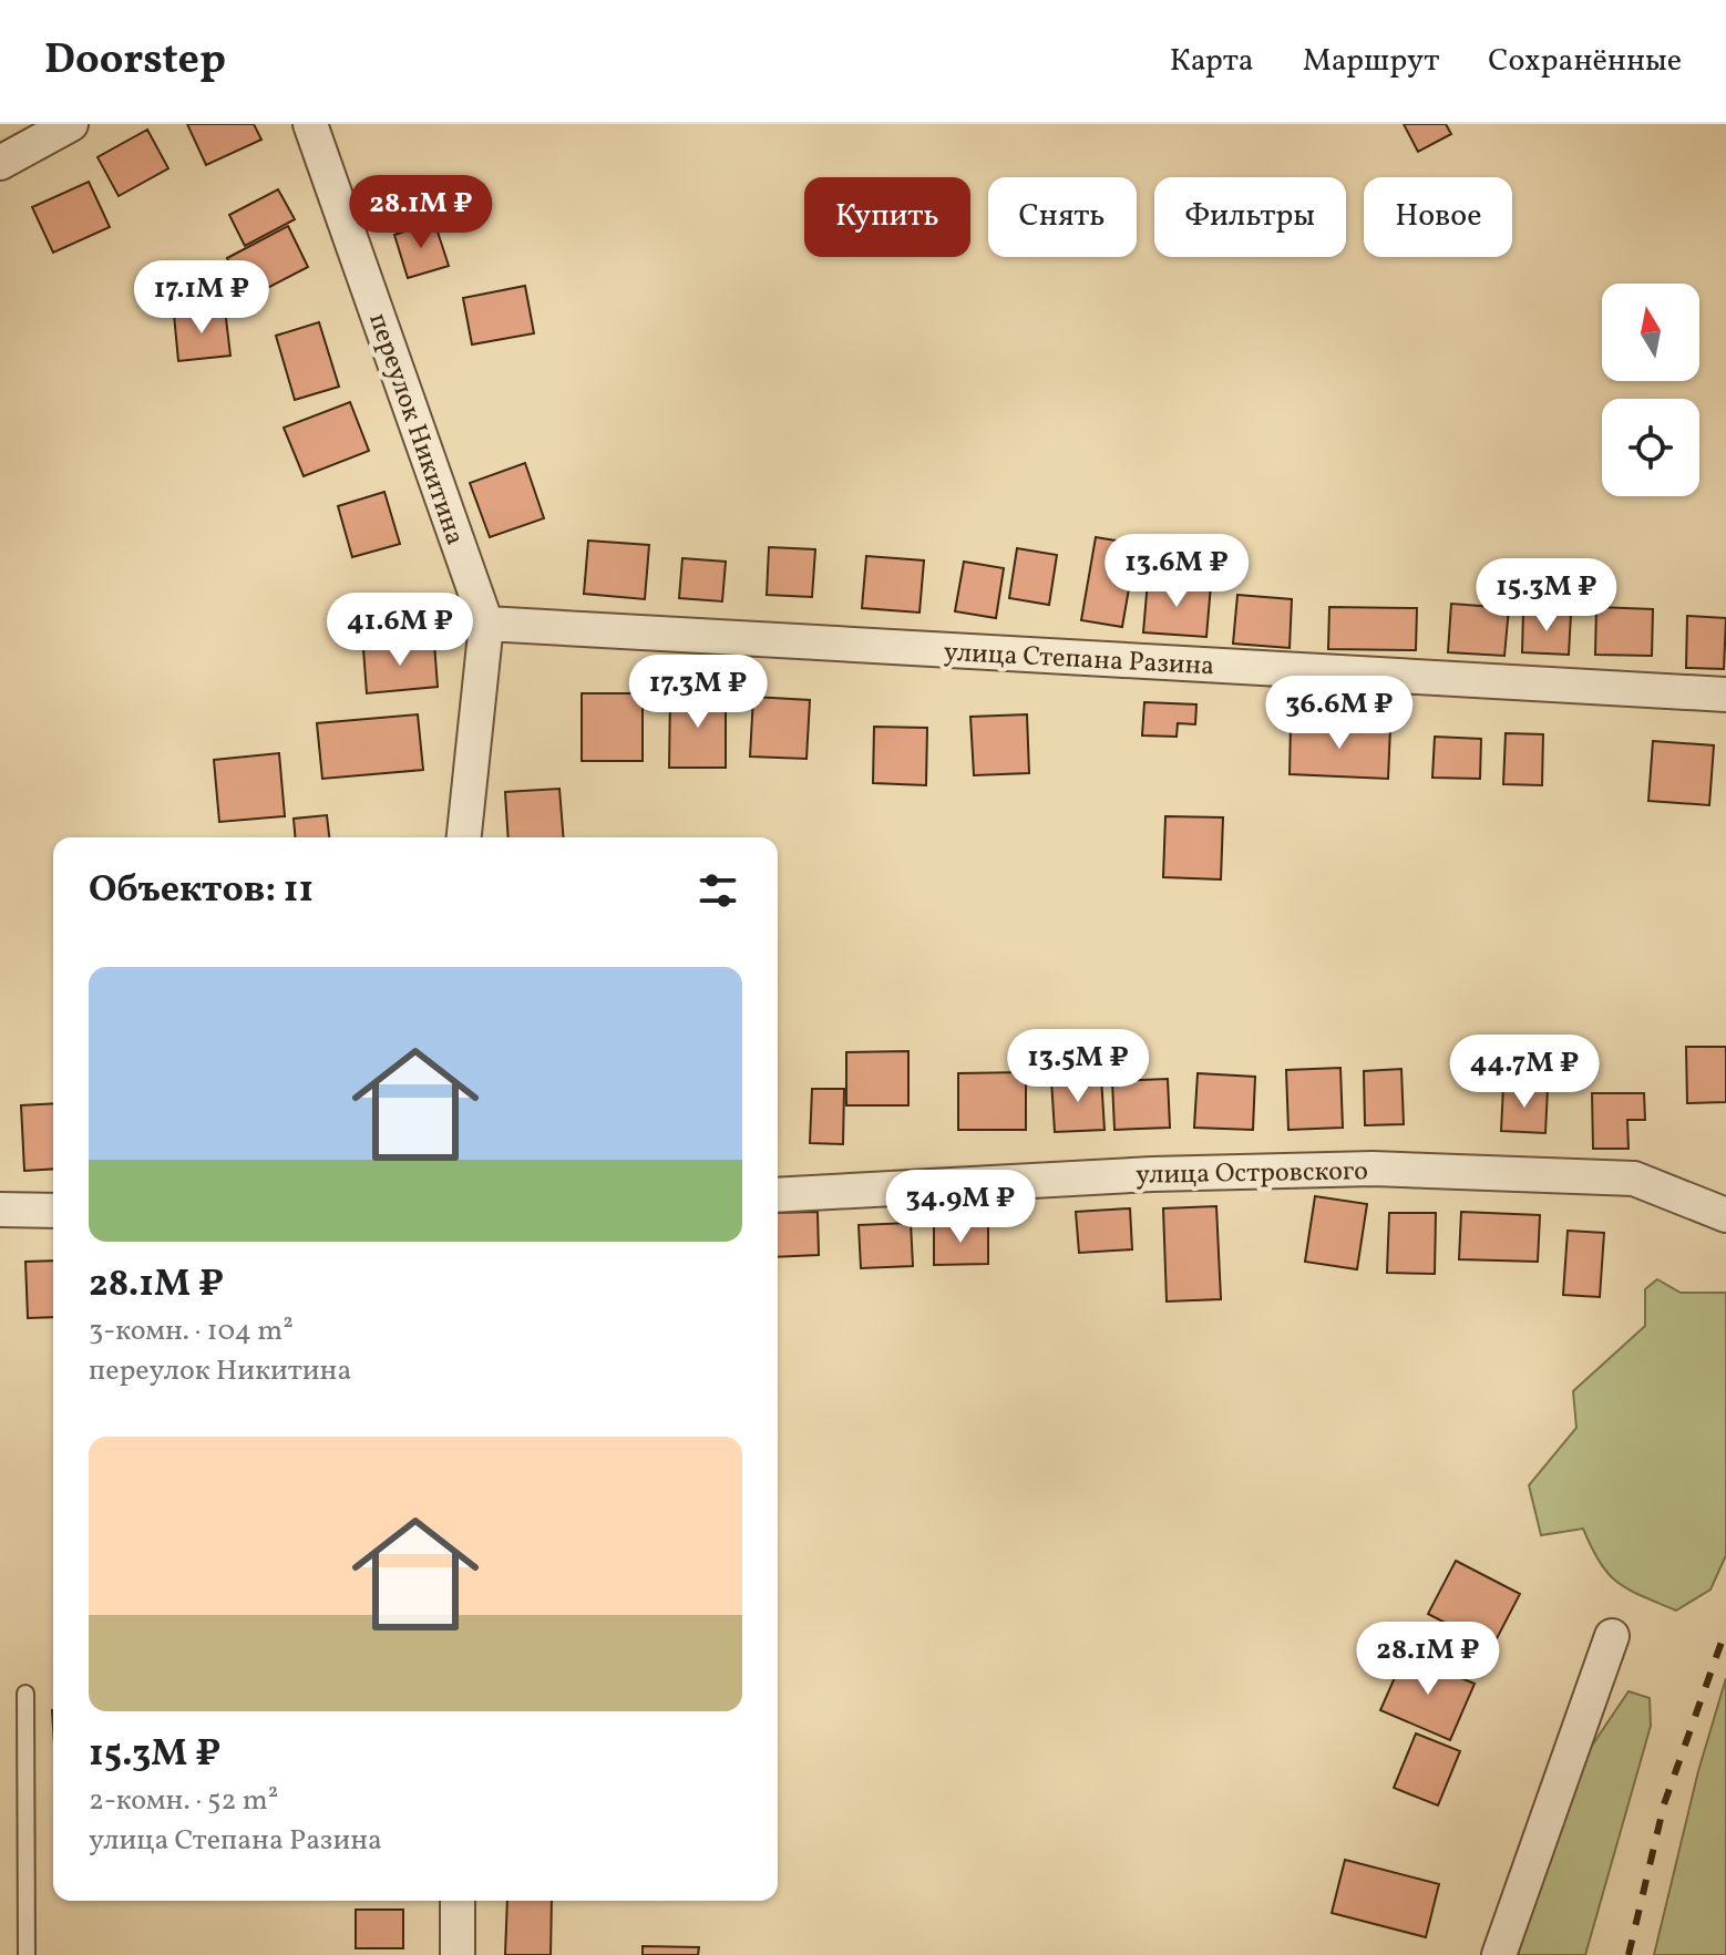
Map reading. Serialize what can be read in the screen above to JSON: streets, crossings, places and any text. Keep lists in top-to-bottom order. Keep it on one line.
{"streets":{"street":["переулок Никитина","улица Степана Разина","улица Островского"]},"crossings":[["переулок Никитина","улица Степана Разина"]],"north":"top","page":{"header":"Doorstep","nav":["Карта","Маршрут","Сохранённые"],"price":["28.1M ₽","17.1M ₽","13.6M ₽","15.3M ₽","41.6M ₽","17.3M ₽","36.6M ₽","13.5M ₽","44.7M ₽","34.9M ₽","28.1M ₽"],"chip":["Купить","Снять","Фильтры","Новое"],"heading":"Объектов: 11","list":[{"name":"28.1M ₽","note":"3-комн. · 104 m² · переулок Никитина"},{"name":"15.3M ₽","note":"2-комн. · 52 m² · улица Степана Разина"}]}}
